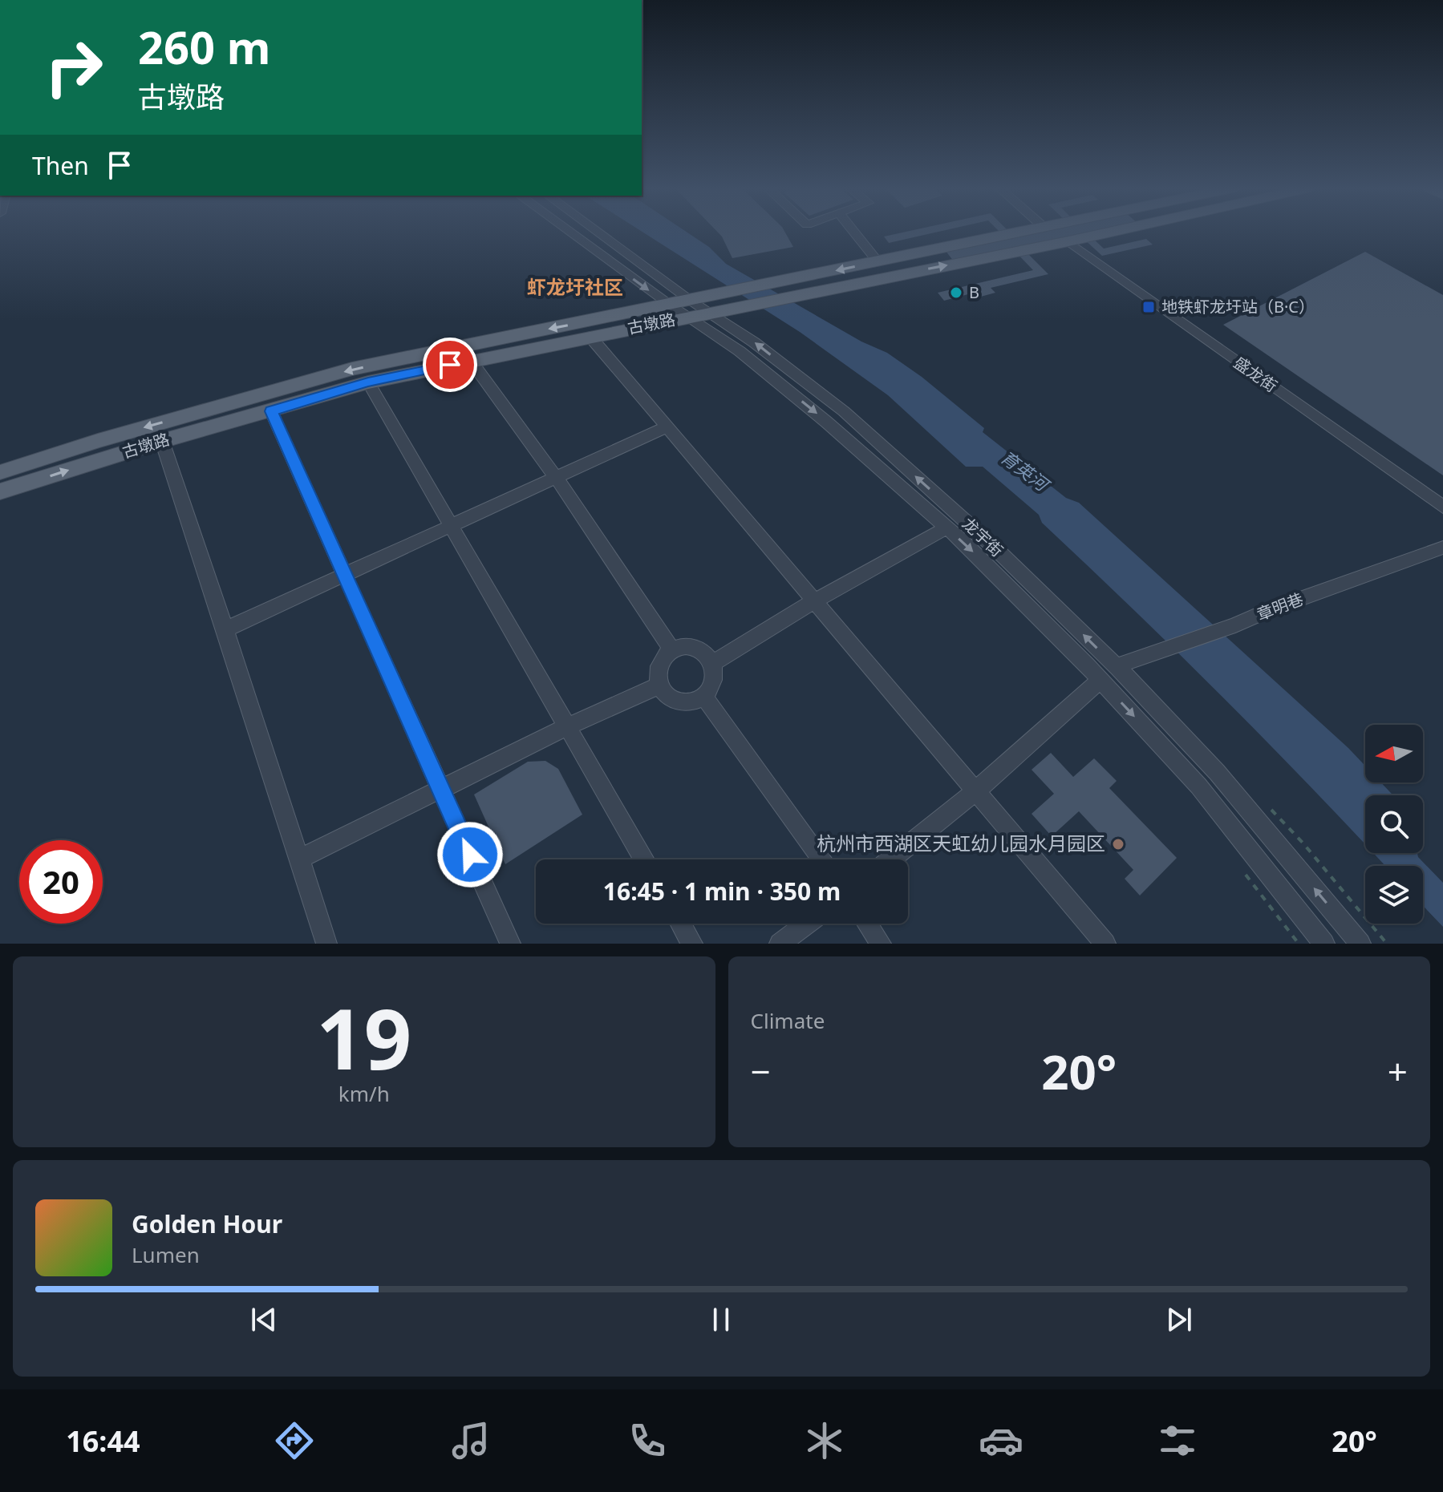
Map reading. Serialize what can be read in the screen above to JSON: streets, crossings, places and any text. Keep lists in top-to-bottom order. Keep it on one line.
{"streets":{"main road":["古墩路"],"street":["盛龙街","龙宇街","章明巷"]},"crossings":[["古墩路","盛龙街"],["古墩路","龙宇街"],["龙宇街","章明巷"]],"districts":["虾龙圩社区"],"water":["育英河"],"places":{"other":["B","杭州市西湖区天虹幼儿园水月园区"],"transit":["地铁虾龙圩站（B·C）"]},"north":"left","page":{"turn":["260 m","古墩路"],"then":"Then","limit":"20","trip":"16:45 · 1 min · 350 m","tile":[["19","km/h"],"Climate"],"heat":["−","20°","+"],"song":["Golden Hour","Lumen"],"tabs":["16:44","20°"]}}
